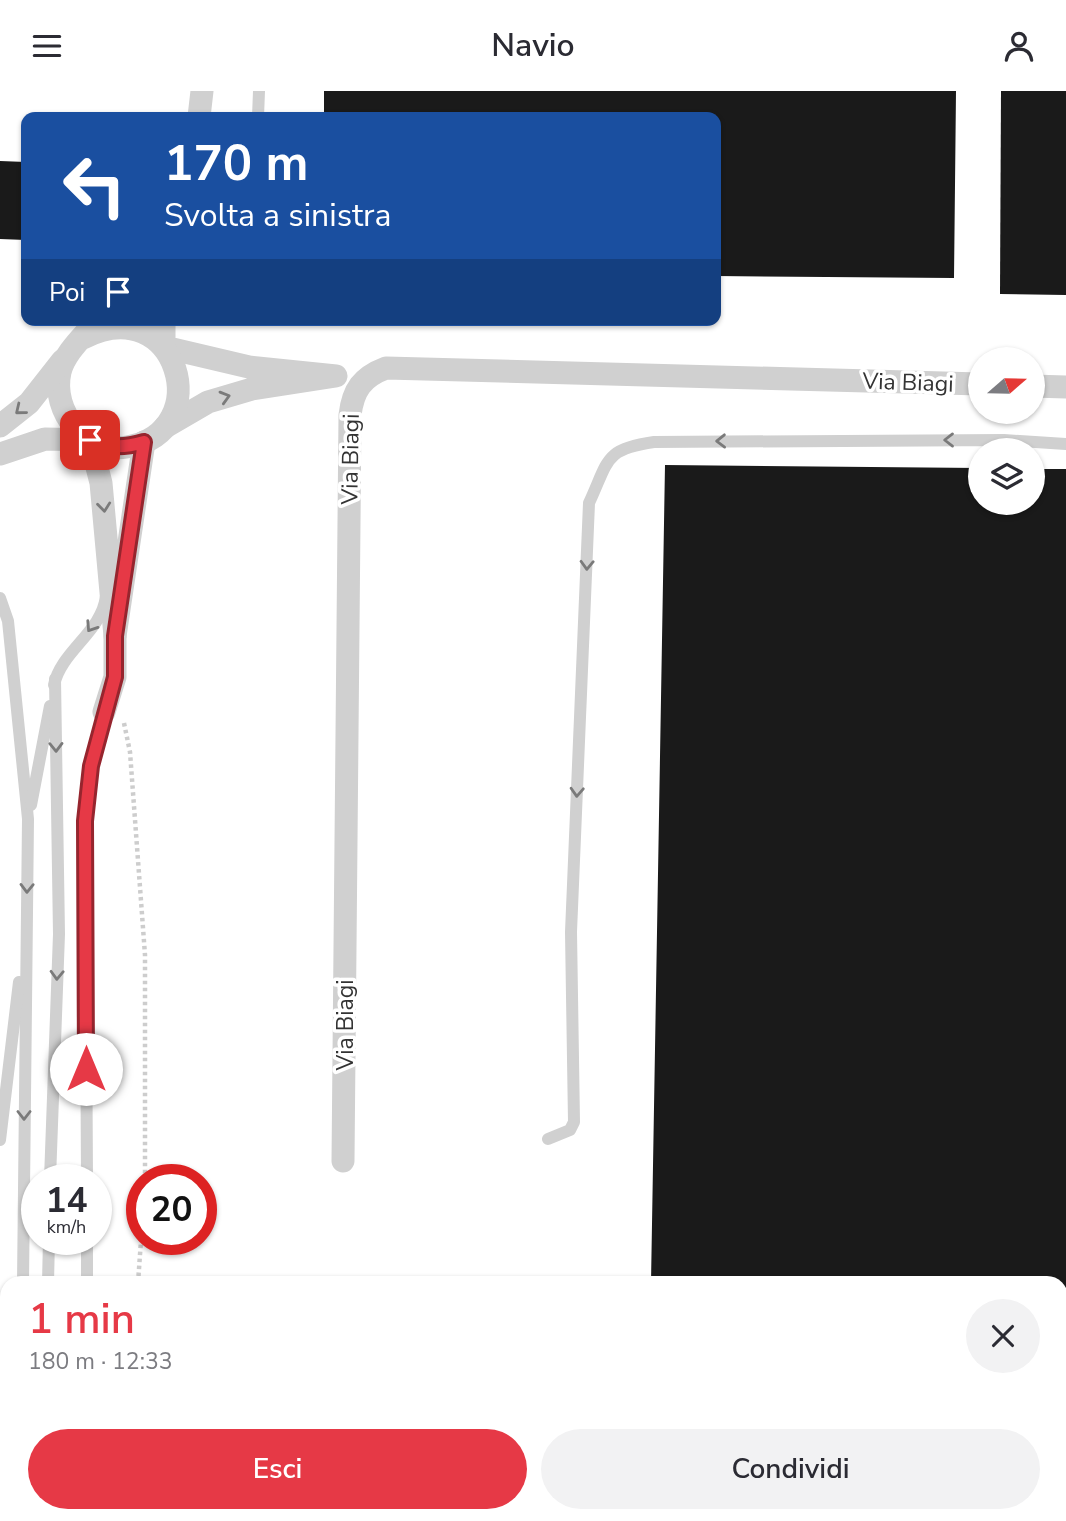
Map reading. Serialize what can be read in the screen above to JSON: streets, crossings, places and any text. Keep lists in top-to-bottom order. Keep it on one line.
{"streets":{"street":["Via Biagi"]},"north":"right","page":{"header":"Navio","turn":["170 m","Svolta a sinistra"],"then":"Poi","speed":"14 km/h","limit":"20","heading":["1 min","180 m · 12:33"],"buttons":["Esci","Condividi"]}}
